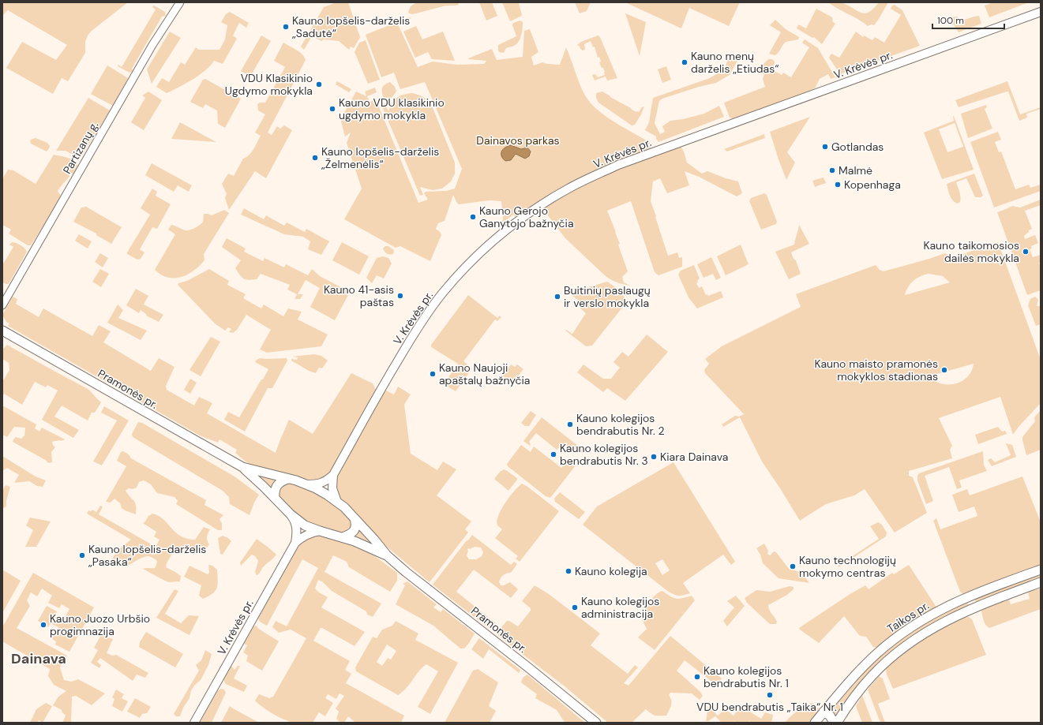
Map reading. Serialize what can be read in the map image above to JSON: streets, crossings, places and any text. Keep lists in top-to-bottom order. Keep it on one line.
{"streets":{"main road":["V. Krėvės pr.","Pramonės pr.","Taikos pr."],"street":["Partizanų g."]},"crossings":[["V. Krėvės pr.","Pramonės pr."]],"districts":["Dainava"],"parks":["Dainavos parkas"],"places":["Kauno lopšelis-darželis „Sadutė“","Kauno menų darželis „Etiudas“","VDU Klasikinio Ugdymo mokykla","Kauno VDU klasikinio ugdymo mokykla","Gotlandas","Kauno lopšelis-darželis „Želmenėlis“","Malmė","Kopenhaga","Kauno Gerojo Ganytojo bažnyčia","Kauno taikomosios dailės mokykla","Kauno 41-asis paštas","Buitinių paslaugų ir verslo mokykla","Kauno maisto pramonės mokyklos stadionas","Kauno Naujoji apaštalų bažnyčia","Kauno kolegijos bendrabutis Nr. 2","Kauno kolegijos bendrabutis Nr. 3","Kiara Dainava","Kauno lopšelis-darželis „Pasaka“","Kauno technologijų mokymo centras","Kauno kolegija","Kauno kolegijos administracija","Kauno Juozo Urbšio progimnazija","Kauno kolegijos bendrabutis Nr. 1","VDU bendrabutis „Taika“ Nr. 1"],"scale_bar":"100 m"}
